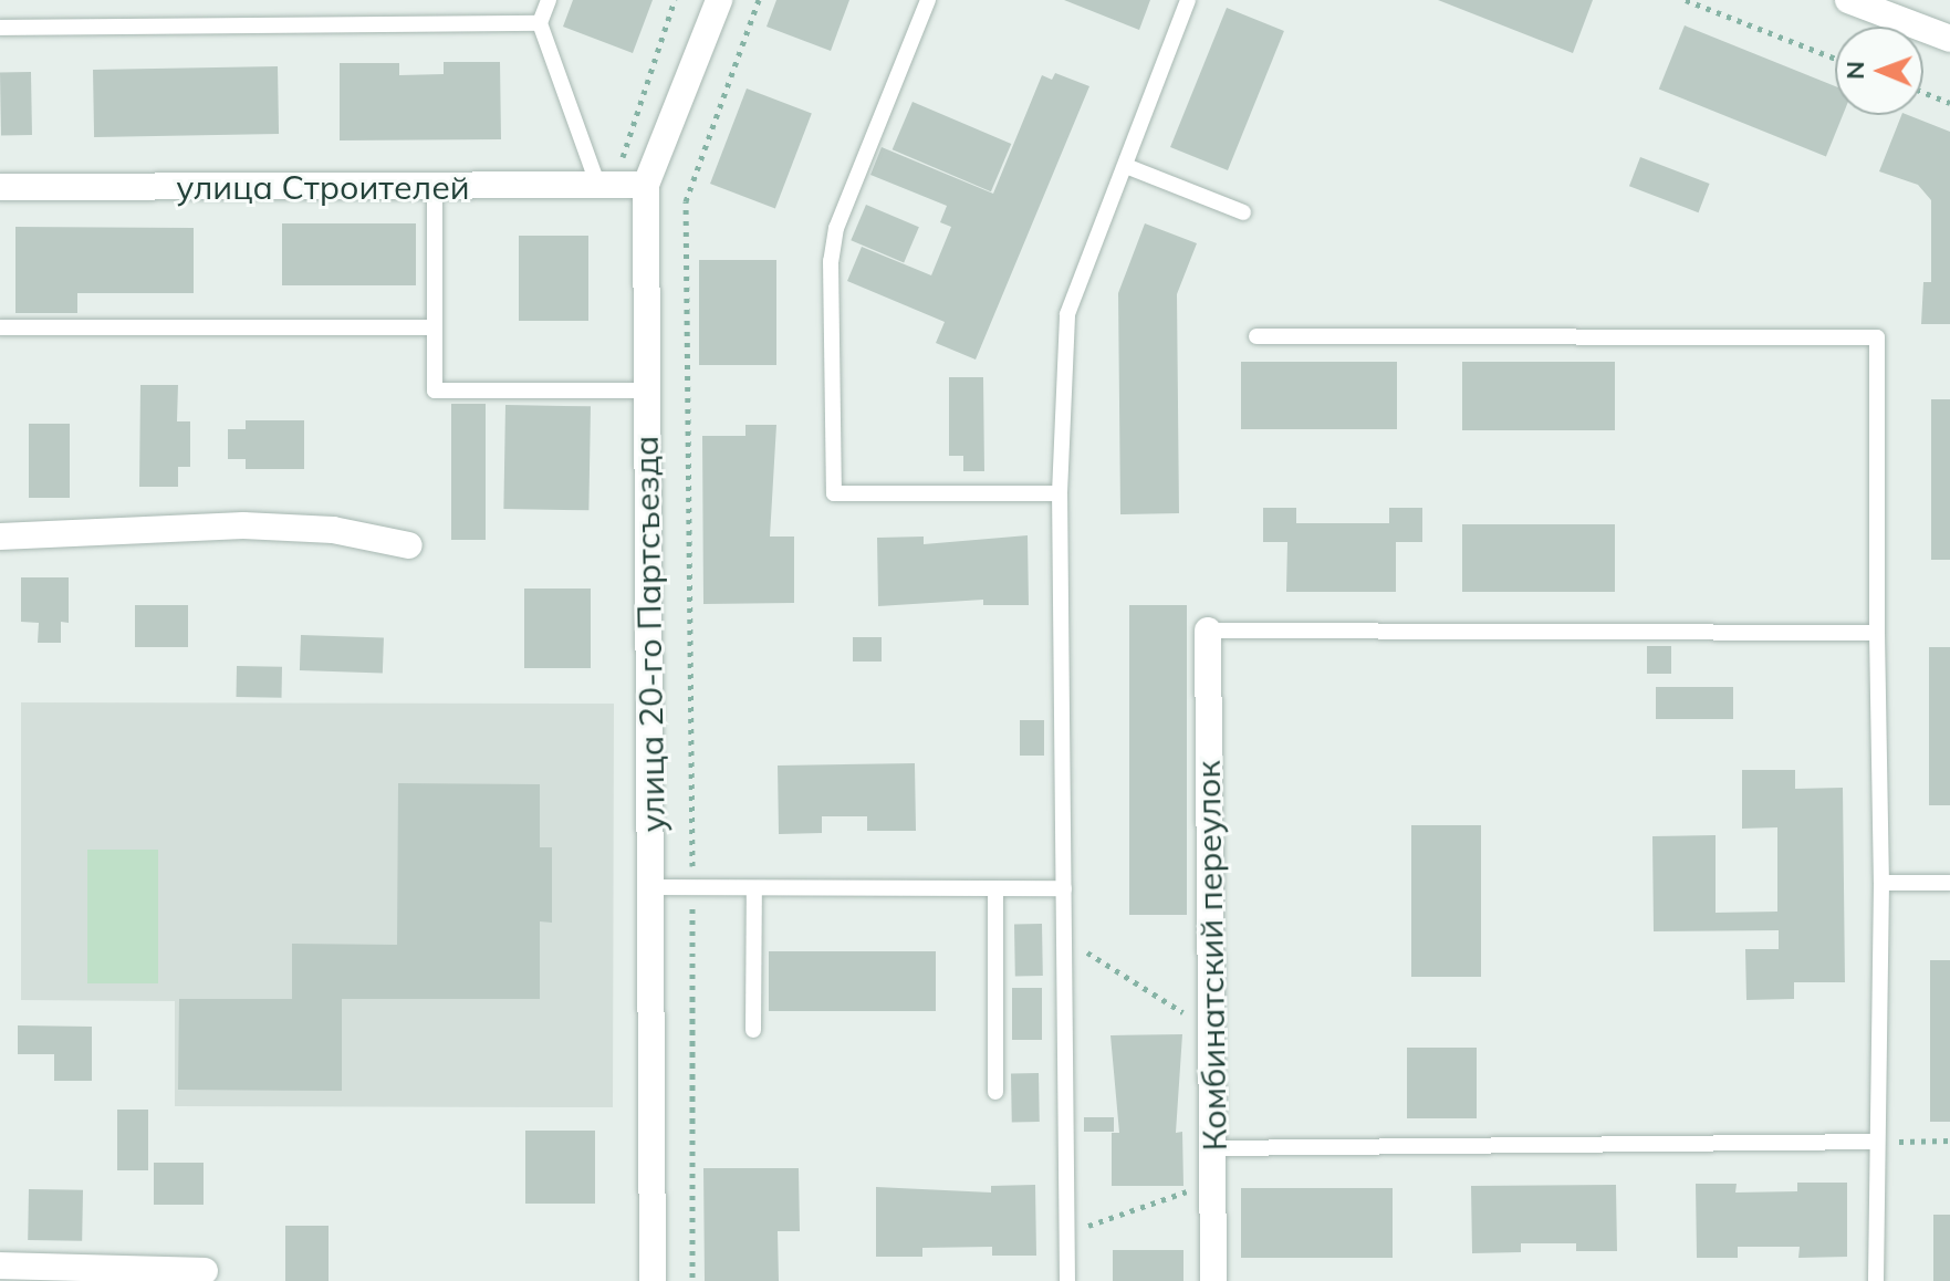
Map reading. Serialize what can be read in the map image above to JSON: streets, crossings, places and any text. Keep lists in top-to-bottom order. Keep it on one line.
{"streets":{"street":["улица Строителей","улица 20-го Партсъезда","Комбинатский переулок"]},"crossings":[["улица Строителей","улица 20-го Партсъезда"]],"north":"left"}
